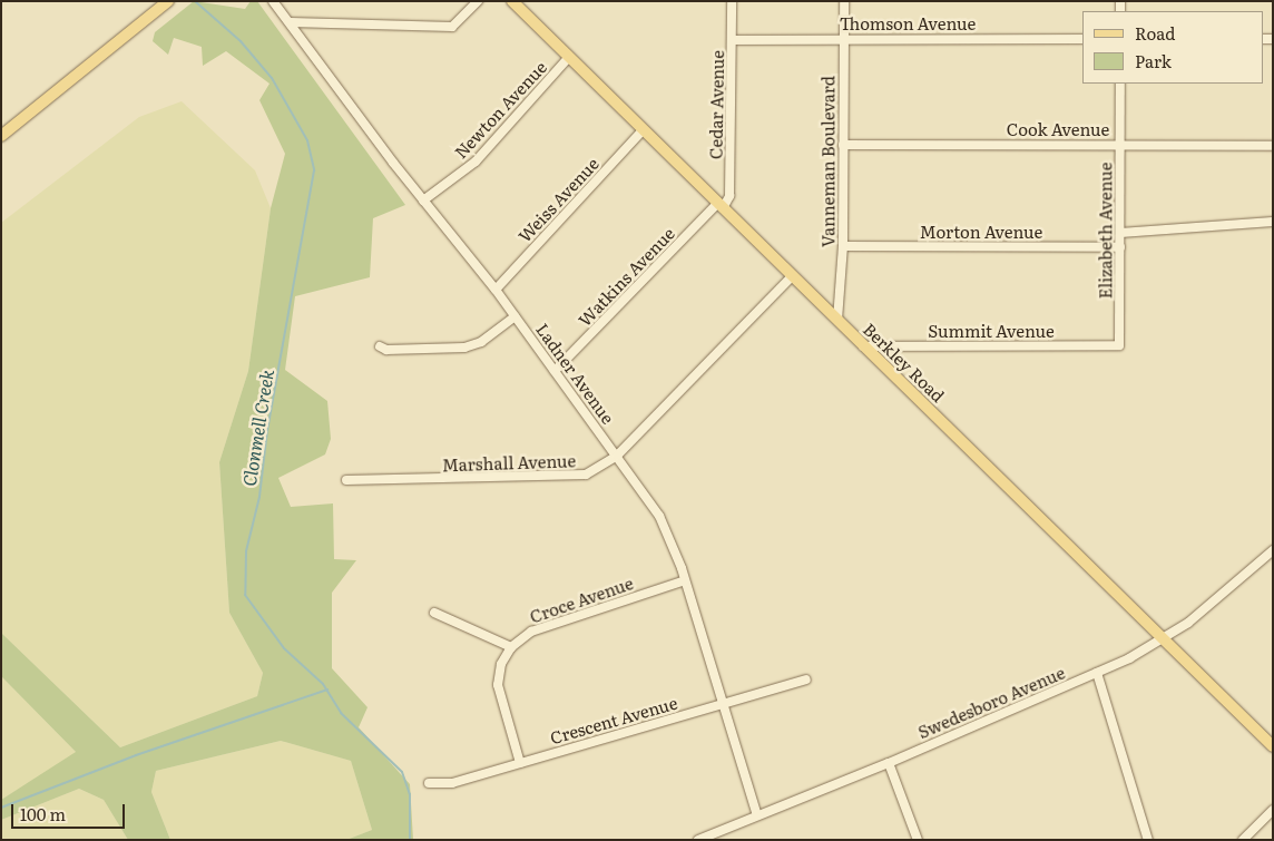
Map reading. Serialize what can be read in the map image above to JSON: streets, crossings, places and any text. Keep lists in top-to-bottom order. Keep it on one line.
{"streets":{"main road":["Berkley Road"],"street":["Thomson Avenue","Cedar Avenue","Newton Avenue","Cook Avenue","Vanneman Boulevard","Weiss Avenue","Elizabeth Avenue","Morton Avenue","Watkins Avenue","Summit Avenue","Ladner Avenue","Marshall Avenue","Croce Avenue","Swedesboro Avenue","Crescent Avenue"]},"crossings":[["Thomson Avenue","Cedar Avenue"],["Thomson Avenue","Vanneman Boulevard"],["Cedar Avenue","Watkins Avenue"],["Cedar Avenue","Berkley Road"],["Newton Avenue","Berkley Road"],["Newton Avenue","Ladner Avenue"],["Cook Avenue","Vanneman Boulevard"],["Cook Avenue","Elizabeth Avenue"],["Vanneman Boulevard","Morton Avenue"],["Vanneman Boulevard","Berkley Road"],["Weiss Avenue","Berkley Road"],["Weiss Avenue","Ladner Avenue"],["Elizabeth Avenue","Morton Avenue"],["Elizabeth Avenue","Summit Avenue"],["Watkins Avenue","Berkley Road"],["Watkins Avenue","Ladner Avenue"],["Summit Avenue","Berkley Road"],["Berkley Road","Marshall Avenue"],["Berkley Road","Swedesboro Avenue"],["Ladner Avenue","Marshall Avenue"],["Ladner Avenue","Croce Avenue"],["Ladner Avenue","Swedesboro Avenue"],["Ladner Avenue","Crescent Avenue"],["Croce Avenue","Crescent Avenue"]],"water":["Clonmell Creek"],"legend":["Road","Park"],"scale_bar":"100 m"}
